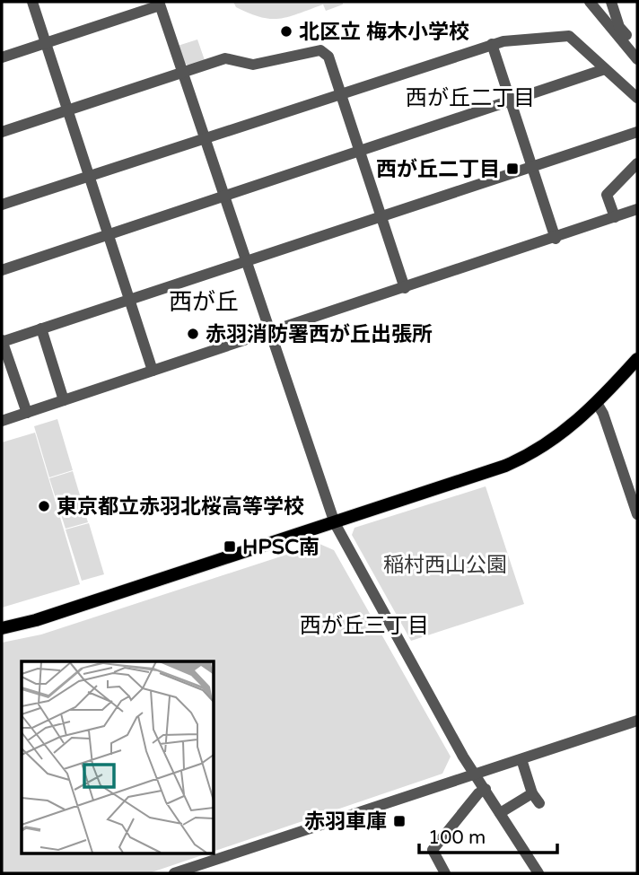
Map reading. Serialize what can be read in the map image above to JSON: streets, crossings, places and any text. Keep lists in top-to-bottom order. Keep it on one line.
{"districts":["西が丘二丁目","西が丘","西が丘三丁目"],"parks":["稲村西山公園"],"places":{"other":["北区立 梅木小学校","赤羽消防署西が丘出張所","東京都立赤羽北桜高等学校"],"transit":["西が丘二丁目","HPSC南","赤羽車庫"]},"scale_bar":"100 m"}
